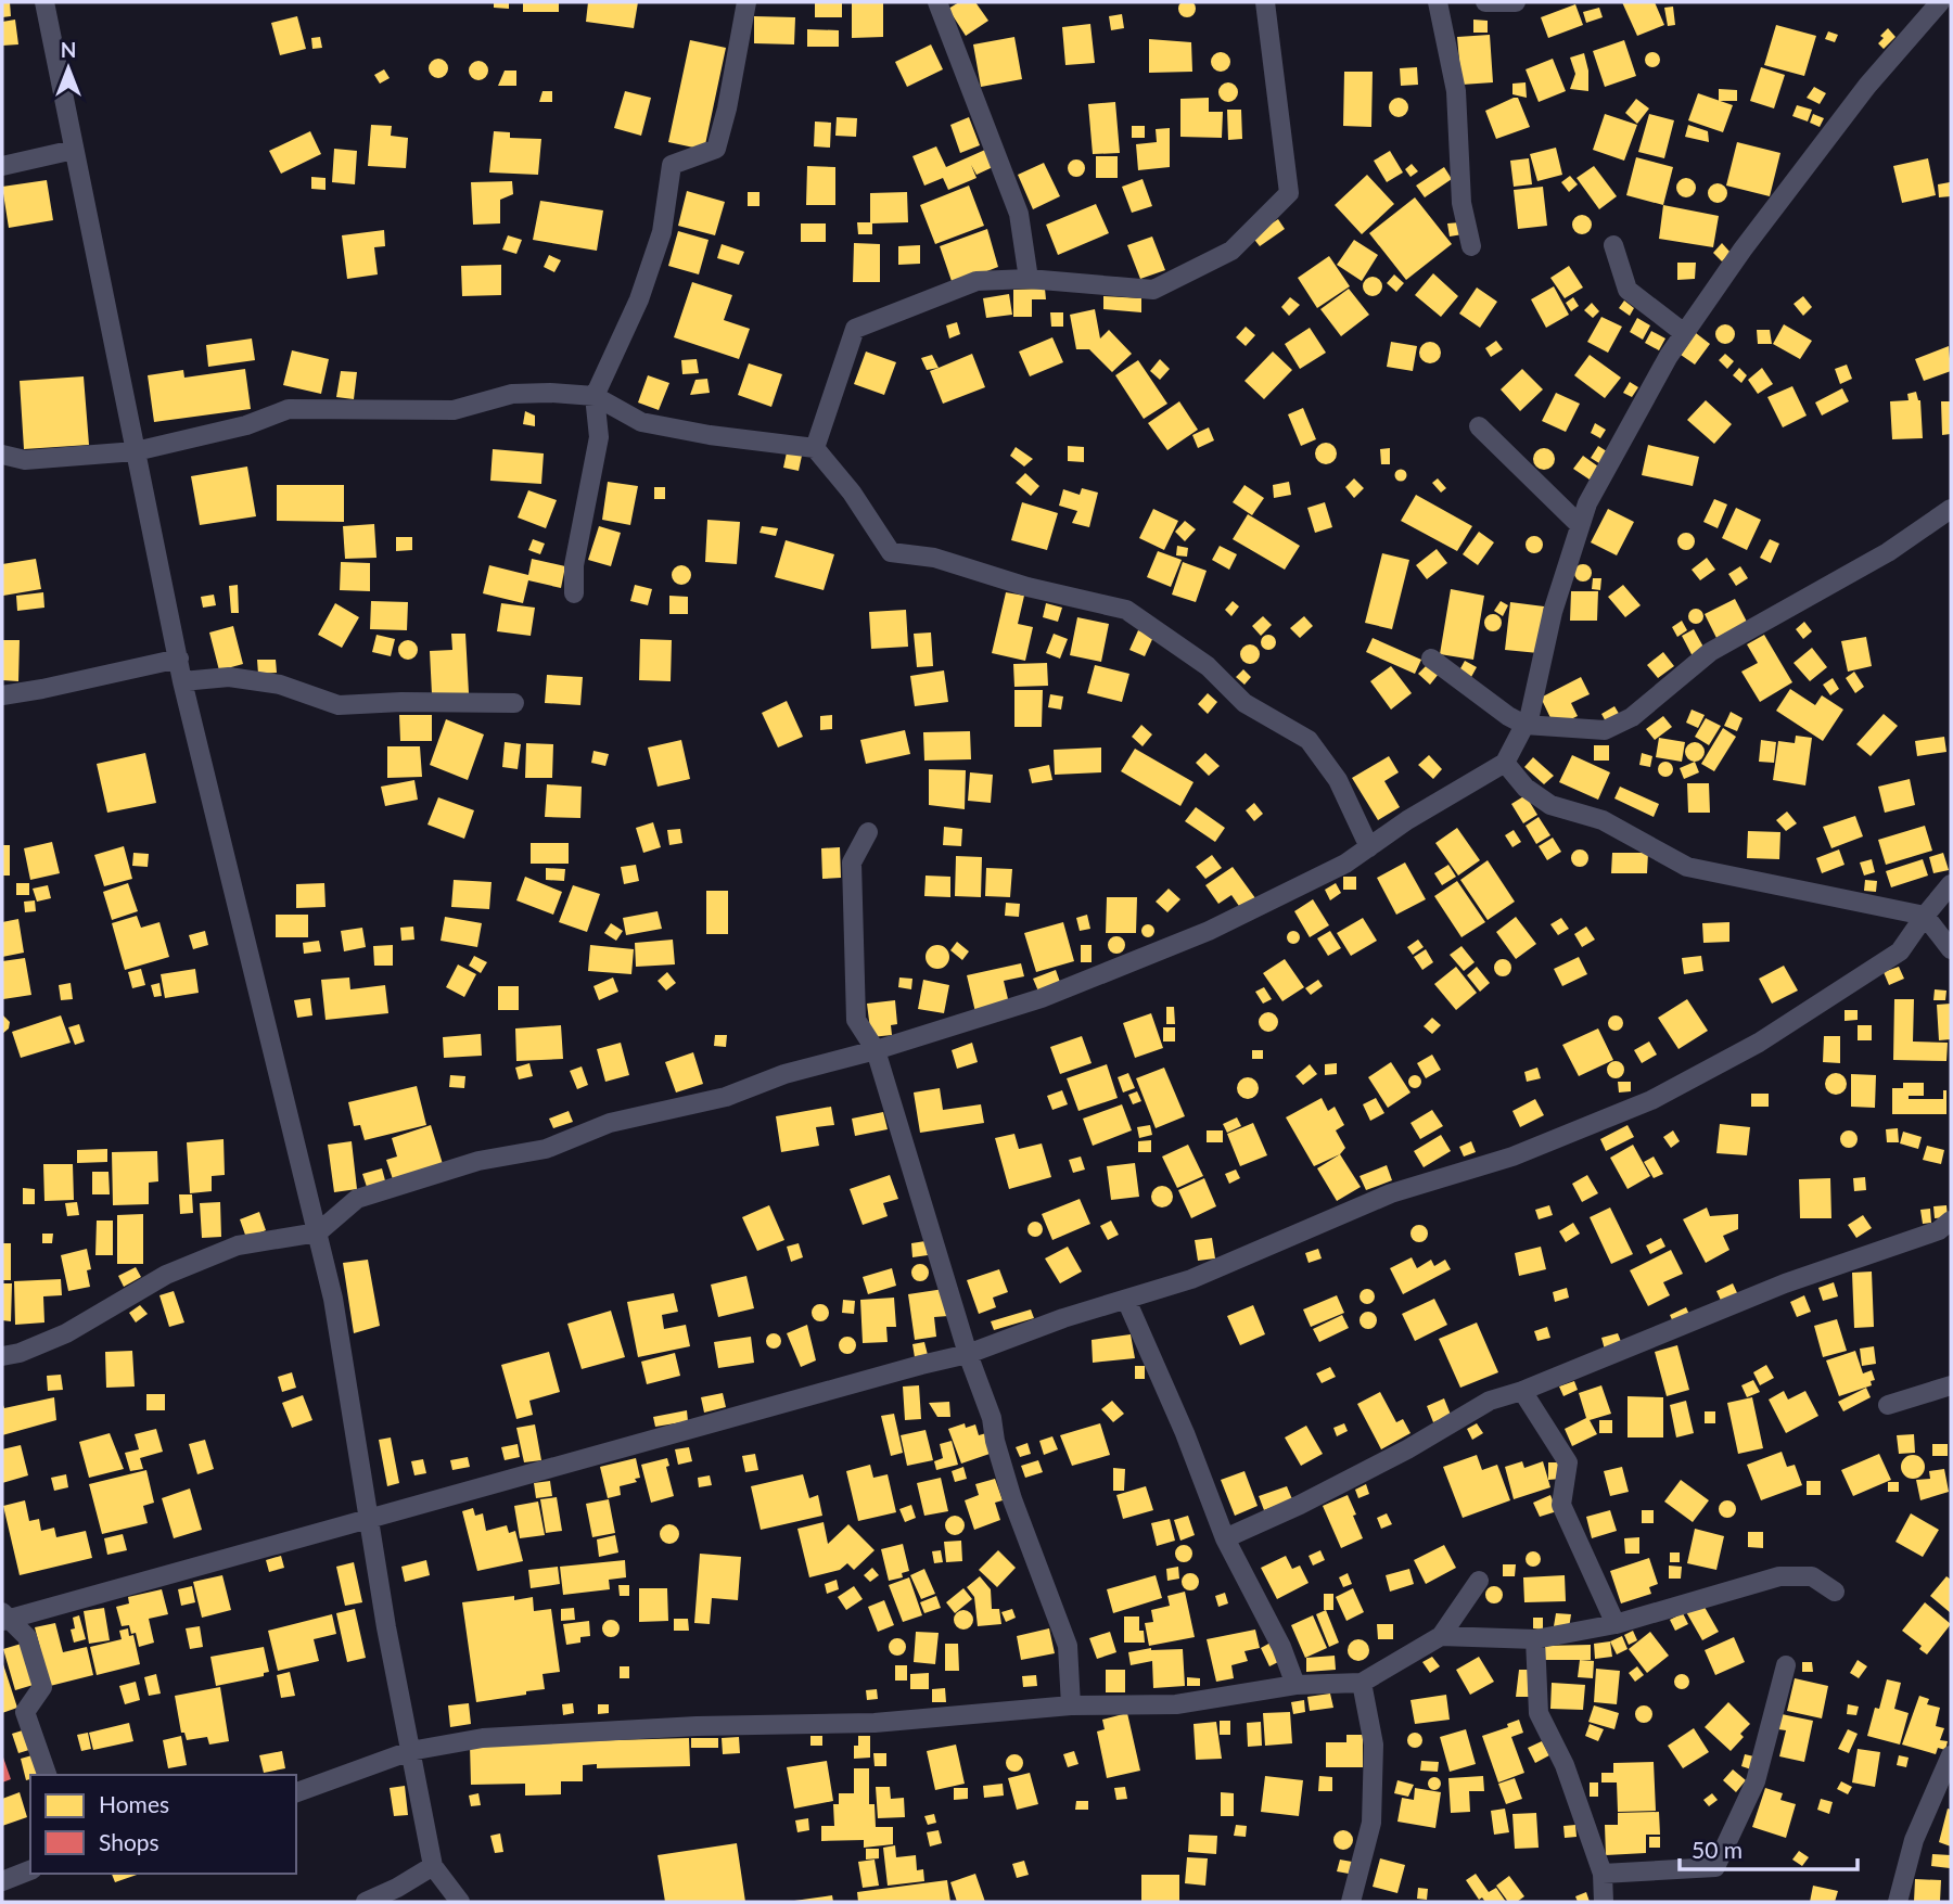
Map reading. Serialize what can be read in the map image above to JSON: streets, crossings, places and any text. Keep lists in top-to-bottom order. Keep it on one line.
{"legend":["Homes","Shops"],"scale_bar":"50 m","north":"top"}
